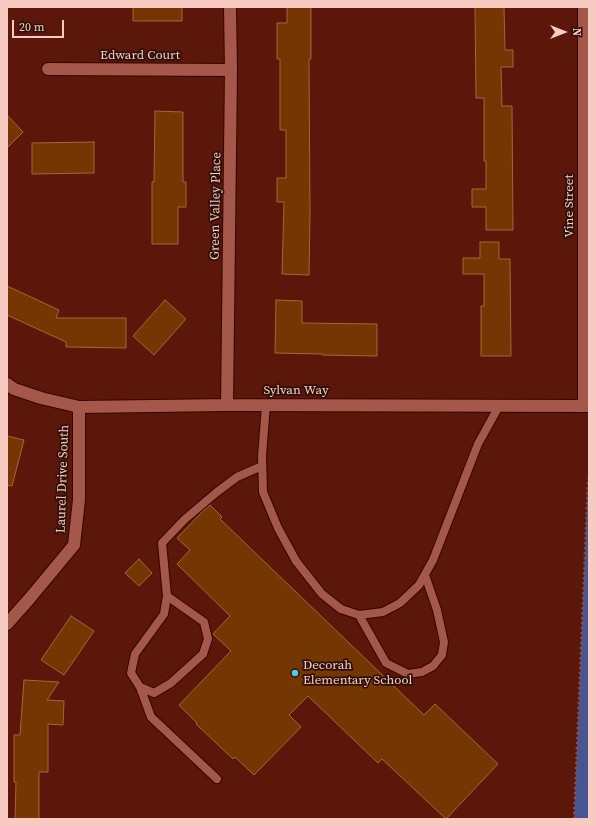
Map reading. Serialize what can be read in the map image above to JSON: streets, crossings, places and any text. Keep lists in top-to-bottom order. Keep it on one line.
{"streets":{"street":["Edward Court","Green Valley Place","Vine Street","Sylvan Way","Laurel Drive South"]},"crossings":[["Edward Court","Green Valley Place"],["Green Valley Place","Sylvan Way"],["Vine Street","Sylvan Way"],["Sylvan Way","Laurel Drive South"]],"places":["Decorah Elementary School"],"scale_bar":"20 m","north":"right"}
